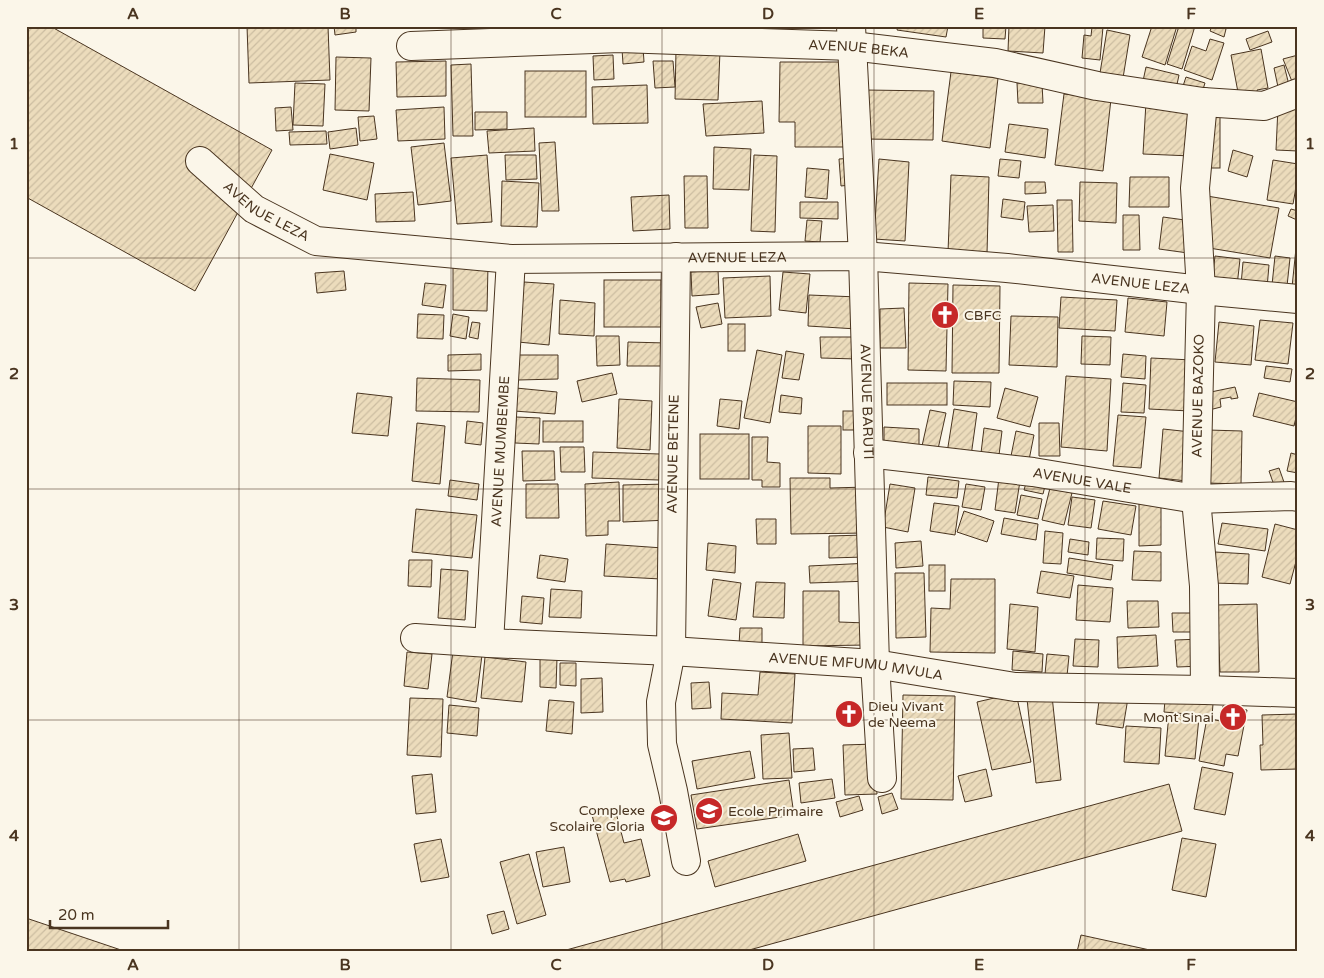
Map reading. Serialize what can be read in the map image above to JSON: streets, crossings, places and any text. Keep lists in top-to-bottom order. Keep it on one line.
{"streets":{"street":["AVENUE BEKA","AVENUE LEZA","AVENUE BAZOKO","AVENUE BARUTI","AVENUE MUMBEMBE","AVENUE BETENE","AVENUE VALE","AVENUE MFUMU MVULA"]},"crossings":[["AVENUE BEKA","AVENUE BAZOKO"],["AVENUE BEKA","AVENUE BARUTI"],["AVENUE LEZA","AVENUE BAZOKO"],["AVENUE LEZA","AVENUE BARUTI"],["AVENUE LEZA","AVENUE MUMBEMBE"],["AVENUE LEZA","AVENUE BETENE"],["AVENUE BAZOKO","AVENUE VALE"],["AVENUE BAZOKO","AVENUE MFUMU MVULA"],["AVENUE BARUTI","AVENUE VALE"],["AVENUE BARUTI","AVENUE MFUMU MVULA"],["AVENUE MUMBEMBE","AVENUE MFUMU MVULA"],["AVENUE BETENE","AVENUE MFUMU MVULA"]],"places":{"church":["CBFC","Dieu Vivant de Neema","Mont Sinai"],"school or university":["Ecole Primaire","Complexe Scolaire Gloria"]},"scale_bar":"20 m","grid":{"columns":["A","B","C","D","E","F"],"rows":["1","2","3","4"]}}
